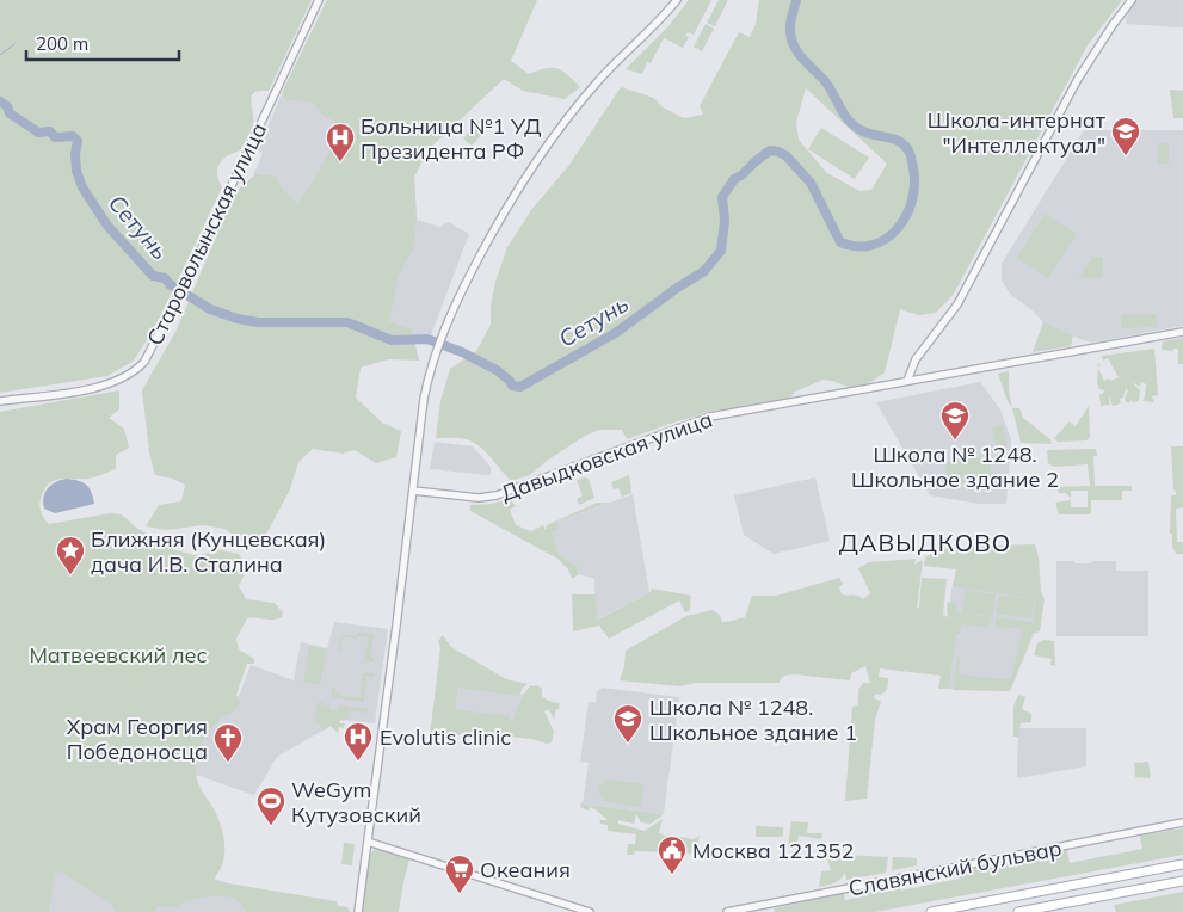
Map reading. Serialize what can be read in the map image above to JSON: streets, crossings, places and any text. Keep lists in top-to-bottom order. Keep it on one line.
{"streets":{"street":["Староволынская улица","Давыдковская улица","Славянский бульвар"]},"districts":["ДАВЫДКОВО"],"water":["Сетунь"],"parks":["Матвеевский лес"],"places":{"school or university":["Школа-интернат \"Интеллектуал\"","Школа № 1248. Школьное здание 2","Школа № 1248. Школьное здание 1"],"hospital":["Больница №1 УД Президента РФ","Evolutis clinic"],"place":["Ближняя (Кунцевская) дача И.В. Сталина"],"church":["Храм Георгия Победоносца"],"sports":["WeGym Кутузовский"],"public building":["Москва 121352"],"supermarket":["Океания"]},"scale_bar":"200 m"}
